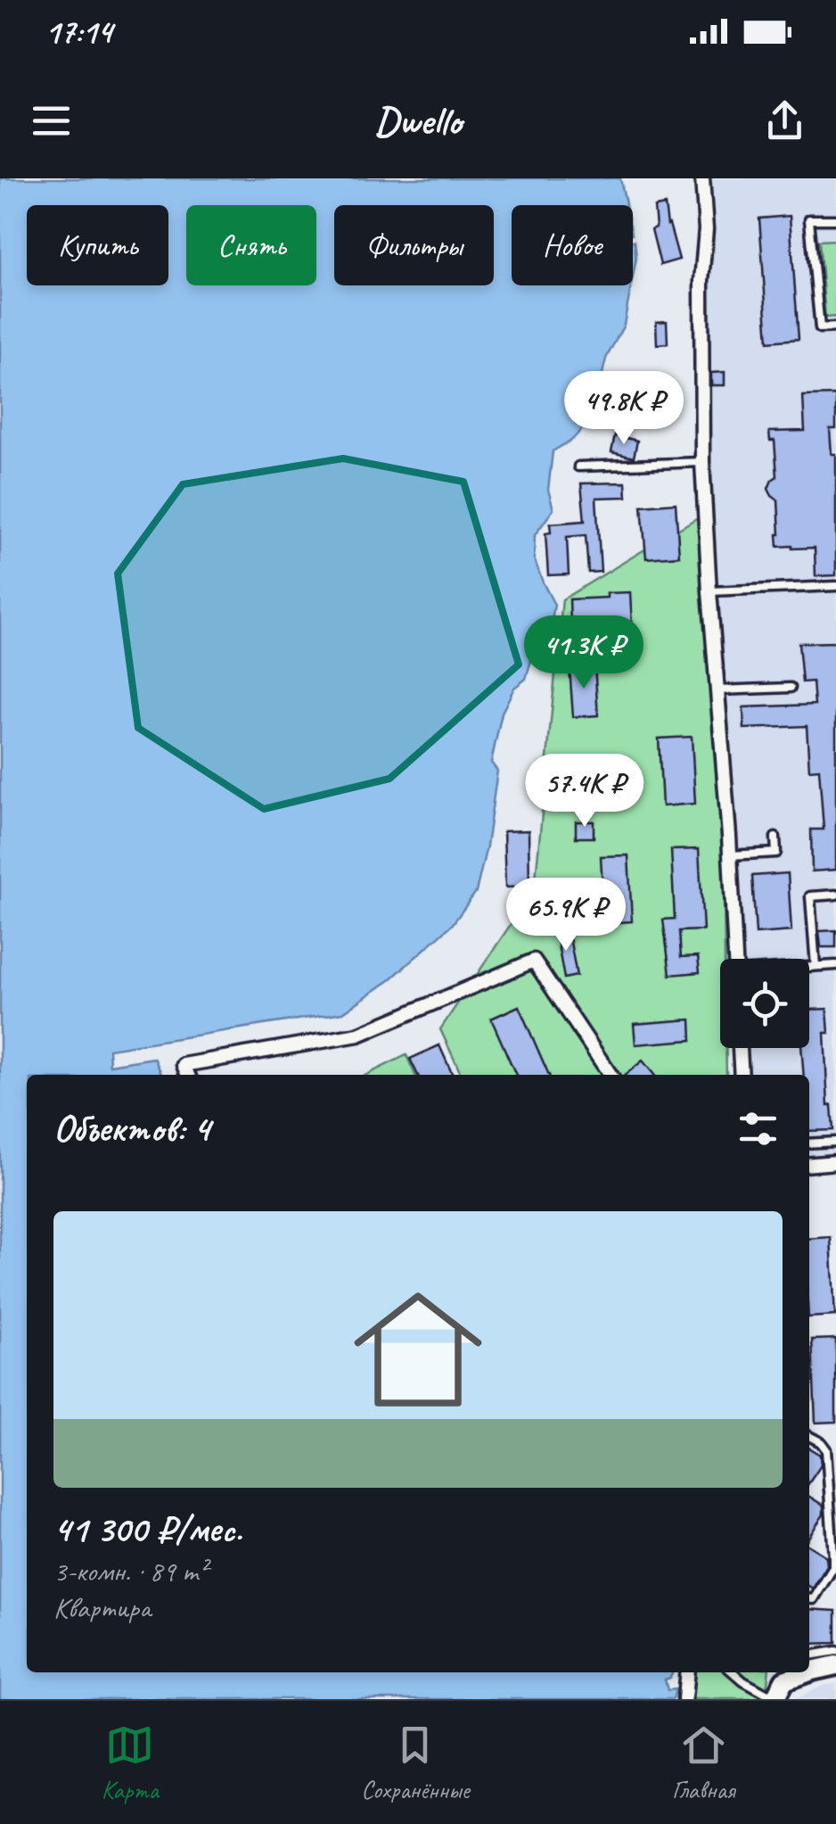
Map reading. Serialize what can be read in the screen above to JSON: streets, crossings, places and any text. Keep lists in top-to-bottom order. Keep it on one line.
{"page":{"status":"17:14","header":"Dwello","chip":["Купить","Снять","Фильтры","Новое"],"price":["49.8K ₽","41.3K ₽","57.4K ₽","65.9K ₽"],"heading":"Объектов: 4","list":[{"name":"41 300 ₽/мес.","note":"3-комн. · 89 m² · Квартира"}],"tabs":["Карта","Сохранённые","Главная"]}}
